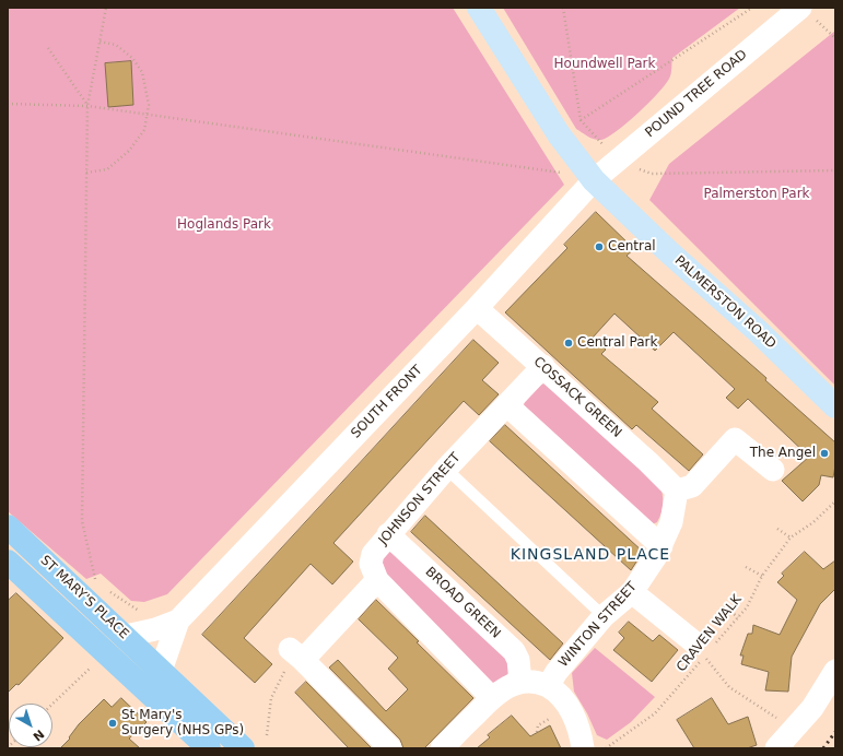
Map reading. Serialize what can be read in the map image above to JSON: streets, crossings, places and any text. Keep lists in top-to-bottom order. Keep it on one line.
{"streets":{"main road":["ST MARY'S PLACE"],"street":["POUND TREE ROAD","PALMERSTON ROAD","COSSACK GREEN","SOUTH FRONT","JOHNSON STREET","BROAD GREEN","WINTON STREET"],"path":["CRAVEN WALK"]},"crossings":[["POUND TREE ROAD","PALMERSTON ROAD"],["POUND TREE ROAD","SOUTH FRONT"],["PALMERSTON ROAD","SOUTH FRONT"],["COSSACK GREEN","SOUTH FRONT"],["COSSACK GREEN","JOHNSON STREET"],["COSSACK GREEN","WINTON STREET"],["SOUTH FRONT","ST MARY'S PLACE"],["JOHNSON STREET","BROAD GREEN"]],"districts":["KINGSLAND PLACE"],"parks":["Houndwell Park","Palmerston Park","Hoglands Park"],"places":["Central","Central Park","The Angel","St Mary's Surgery (NHS GPs)"],"north":"bottom right"}
